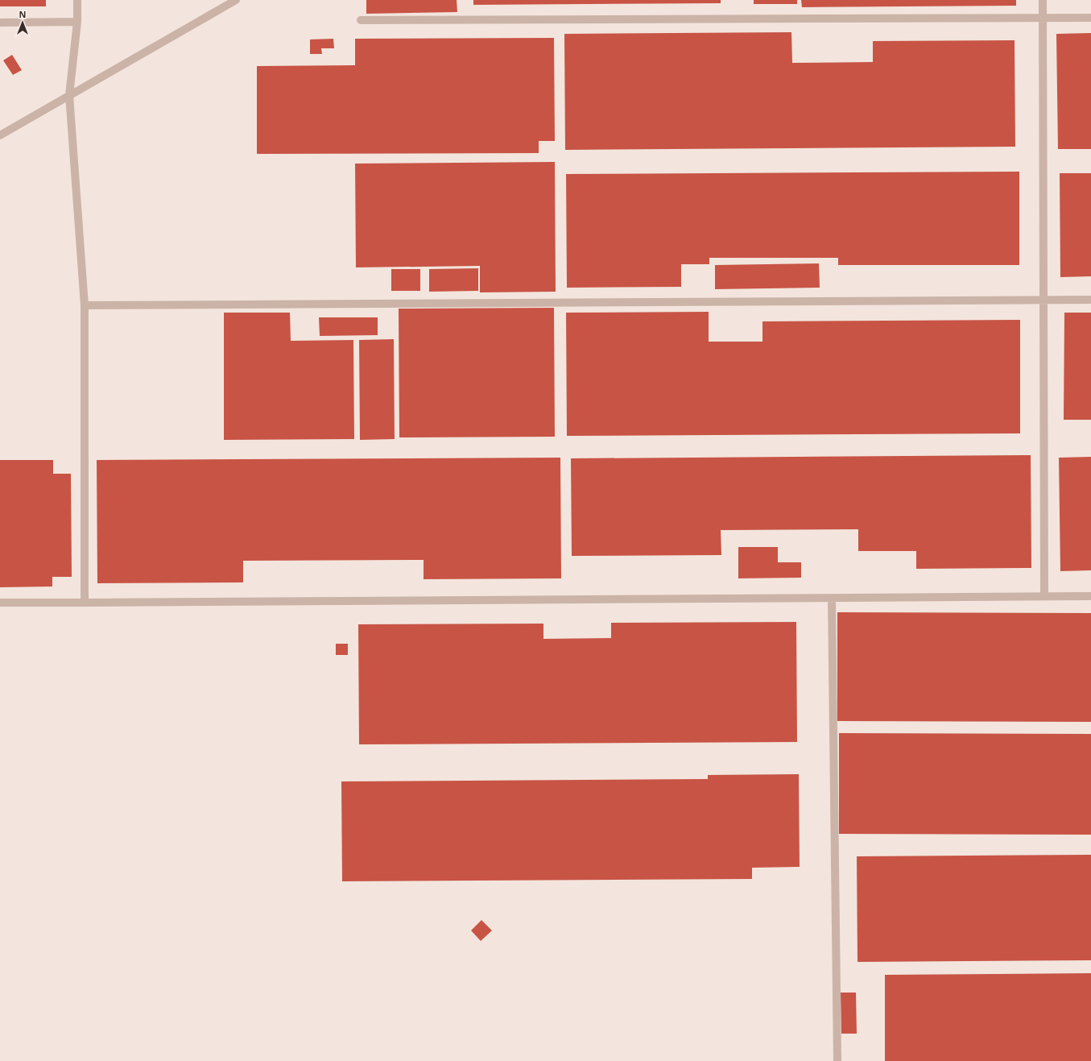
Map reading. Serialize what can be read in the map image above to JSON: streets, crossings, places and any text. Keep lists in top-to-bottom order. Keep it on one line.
{"north":"top"}
